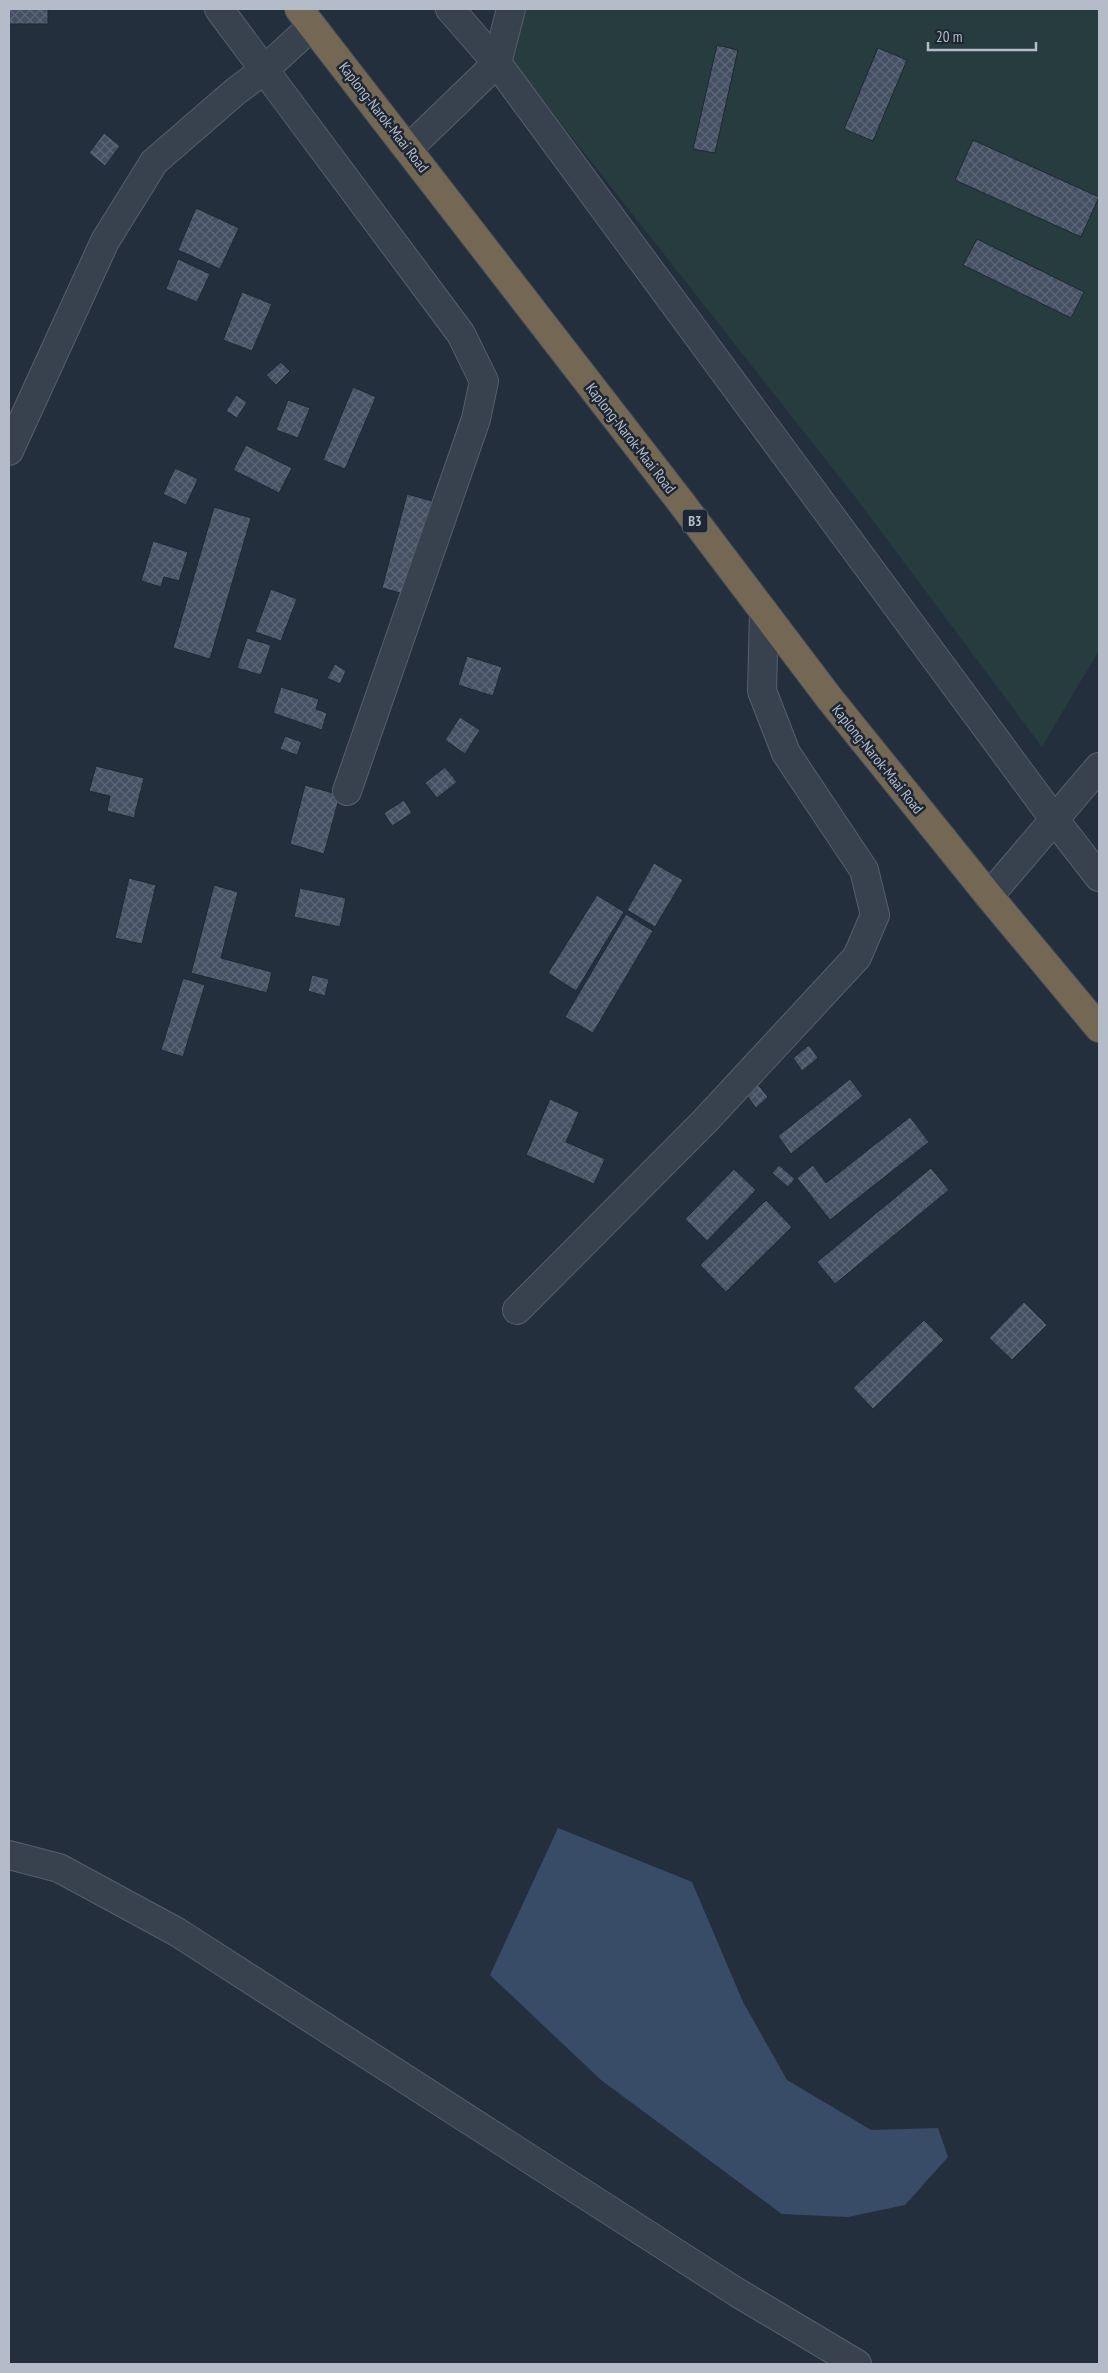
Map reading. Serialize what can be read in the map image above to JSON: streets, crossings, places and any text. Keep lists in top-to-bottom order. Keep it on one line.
{"streets":{"highway":["Kaplong-Narok-Maai Road","B3"]},"scale_bar":"20 m"}
